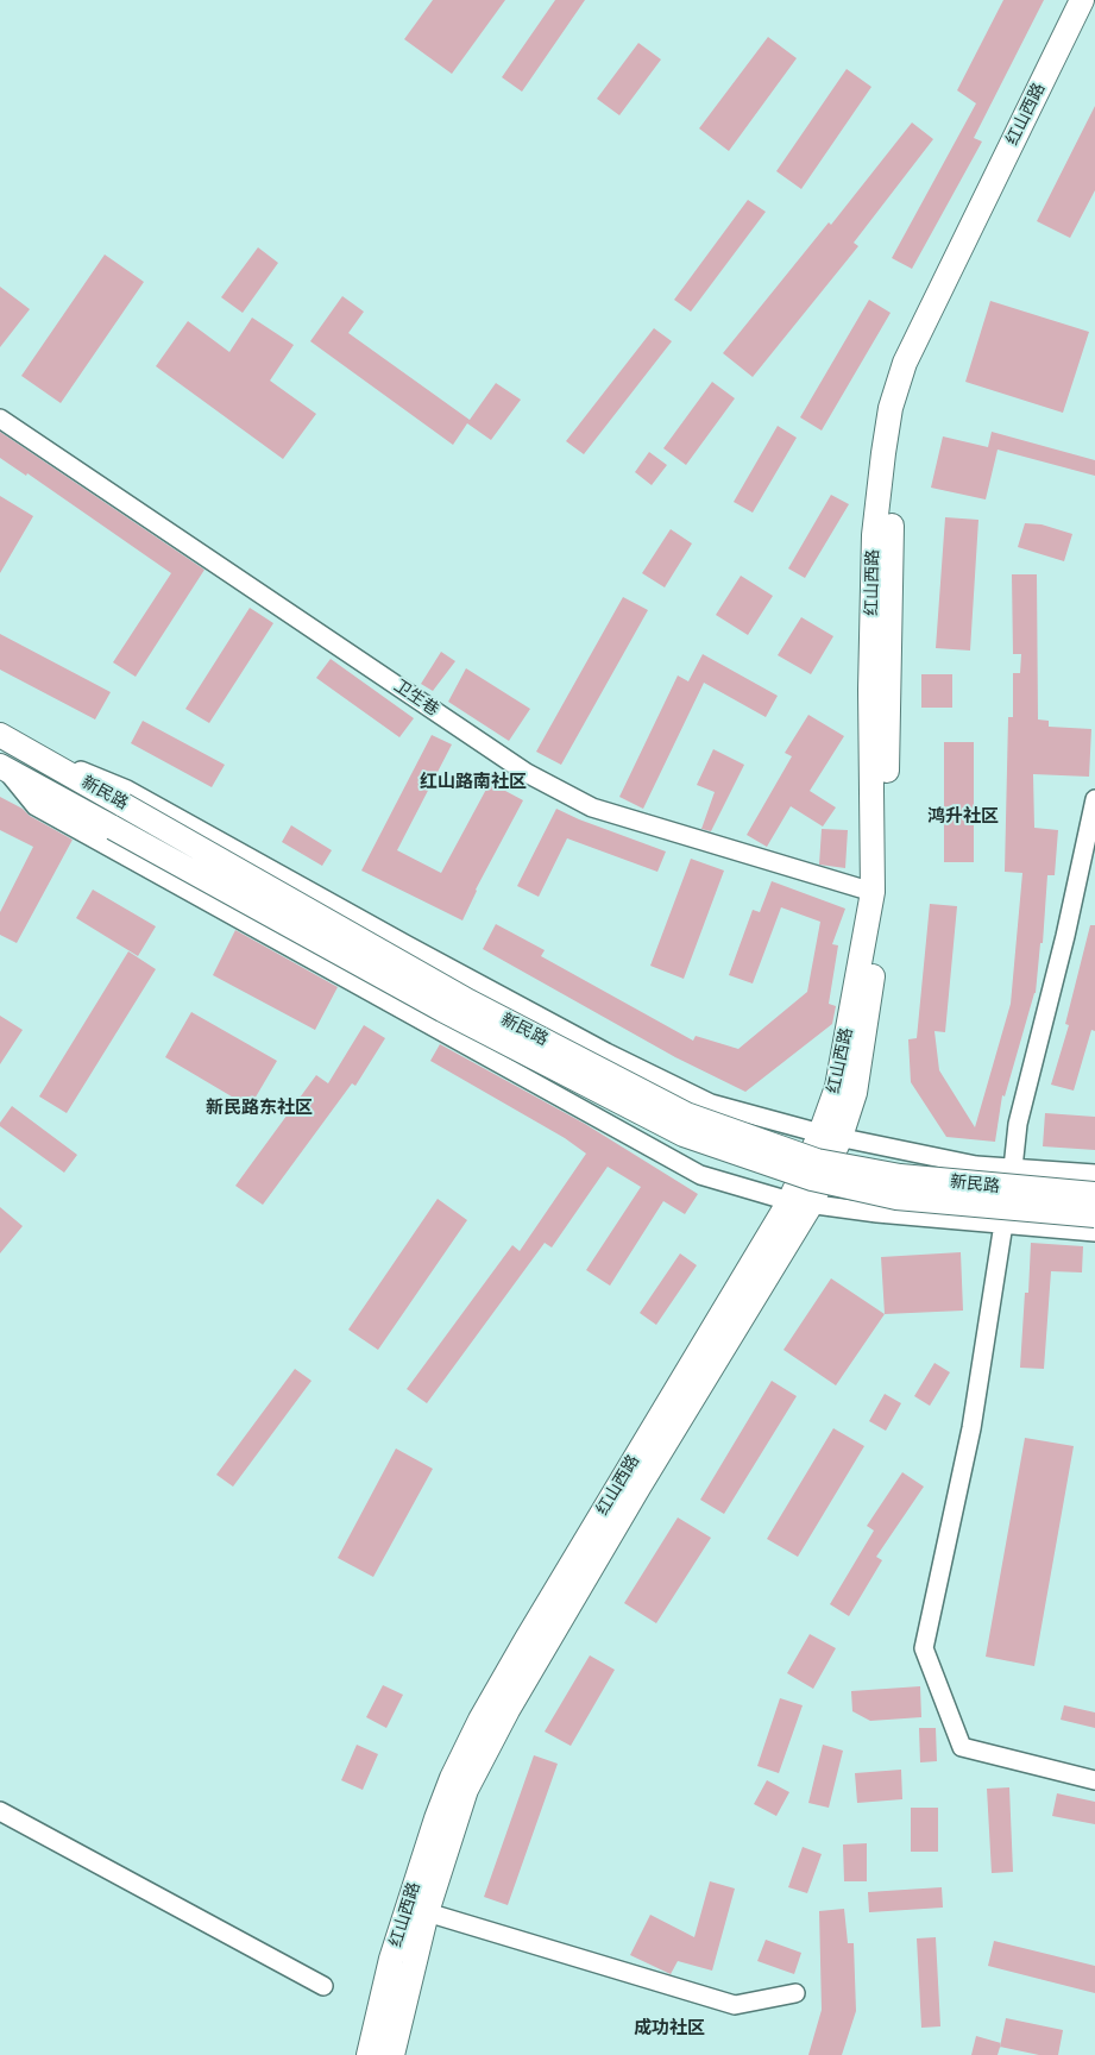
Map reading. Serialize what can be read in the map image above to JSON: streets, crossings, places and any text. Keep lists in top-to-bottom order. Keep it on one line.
{"streets":{"main road":["红山西路","新民路"],"street":["卫生巷"]},"crossings":[["红山西路","卫生巷"]],"districts":["红山路南社区","鸿升社区","新民路东社区","成功社区"]}
